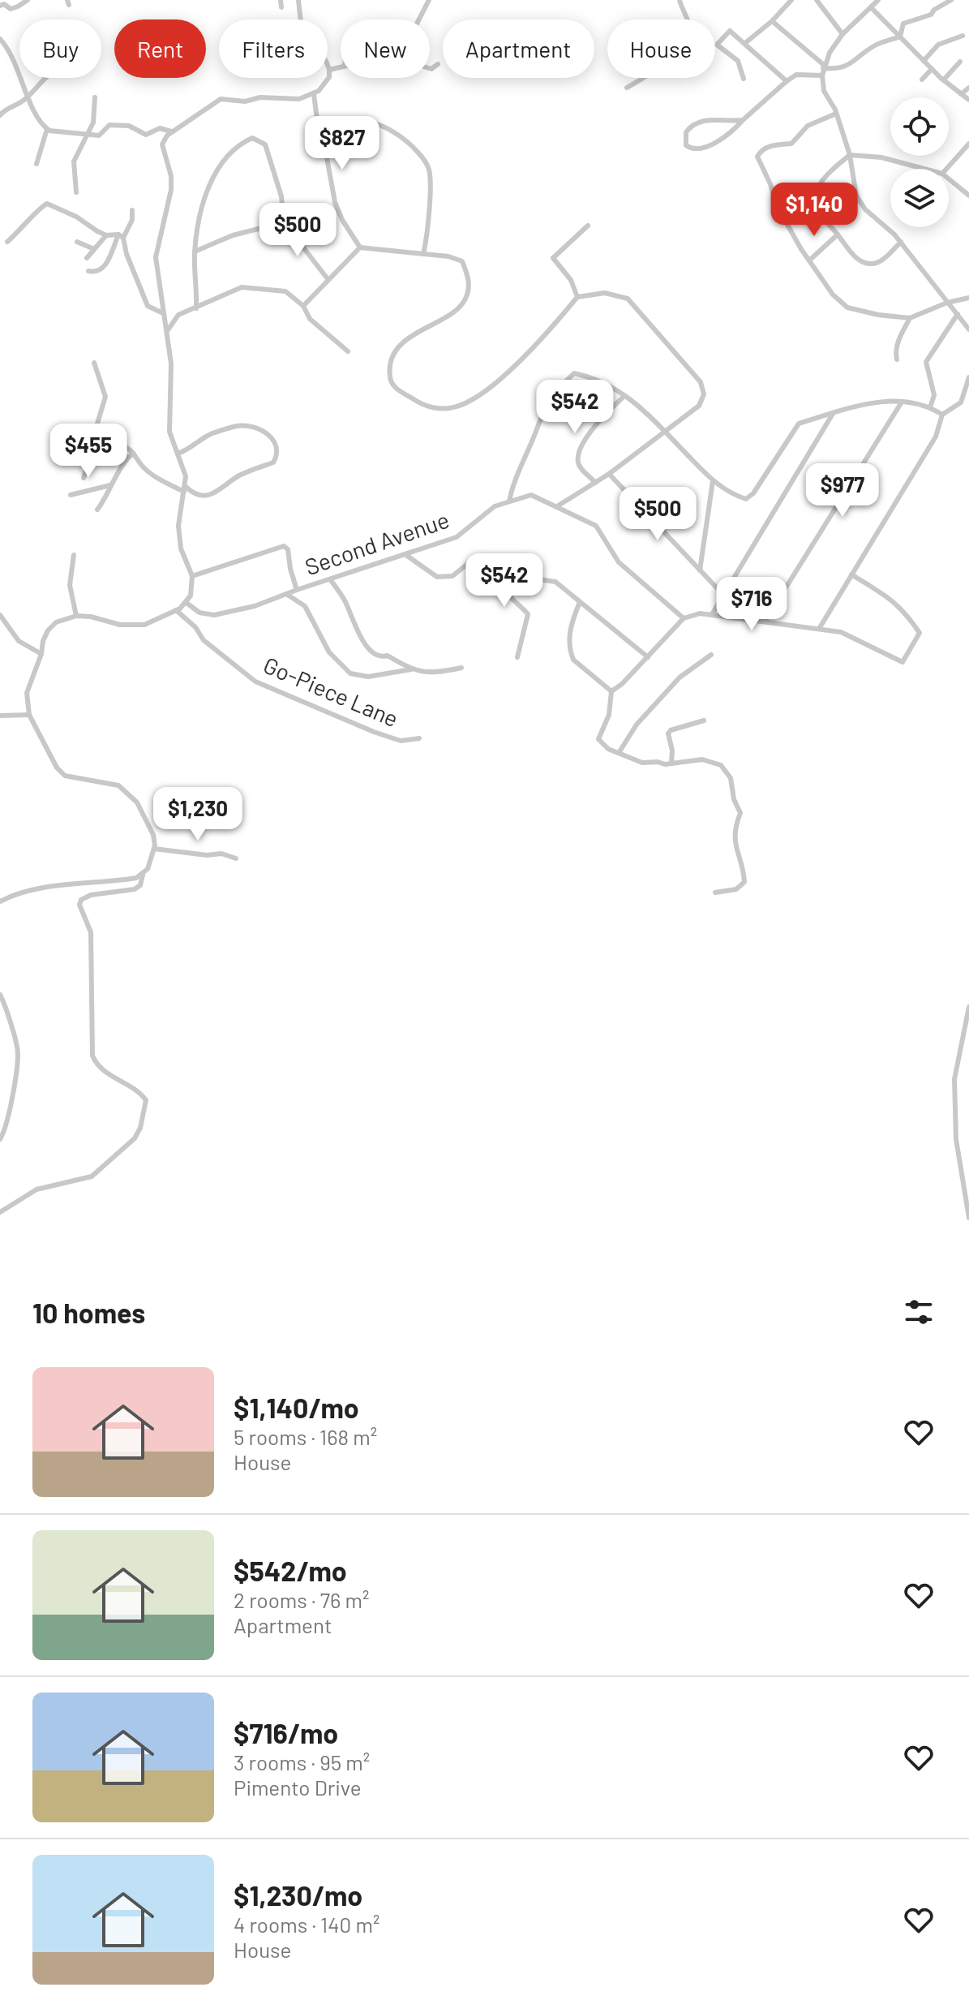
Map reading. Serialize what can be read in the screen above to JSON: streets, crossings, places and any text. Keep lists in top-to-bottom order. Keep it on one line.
{"streets":{"street":["Second Avenue","Go-Piece Lane"]},"page":{"chip":["Buy","Rent","Filters","New","Apartment","House"],"price":["$827","$1,140","$500","$542","$455","$977","$500","$542","$716","$1,230"],"heading":"10 homes","list":[{"name":"$1,140/mo","note":"5 rooms · 168 m² · House"},{"name":"$542/mo","note":"2 rooms · 76 m² · Apartment"},{"name":"$716/mo","note":"3 rooms · 95 m² · Pimento Drive"},{"name":"$1,230/mo","note":"4 rooms · 140 m² · House"}]}}
